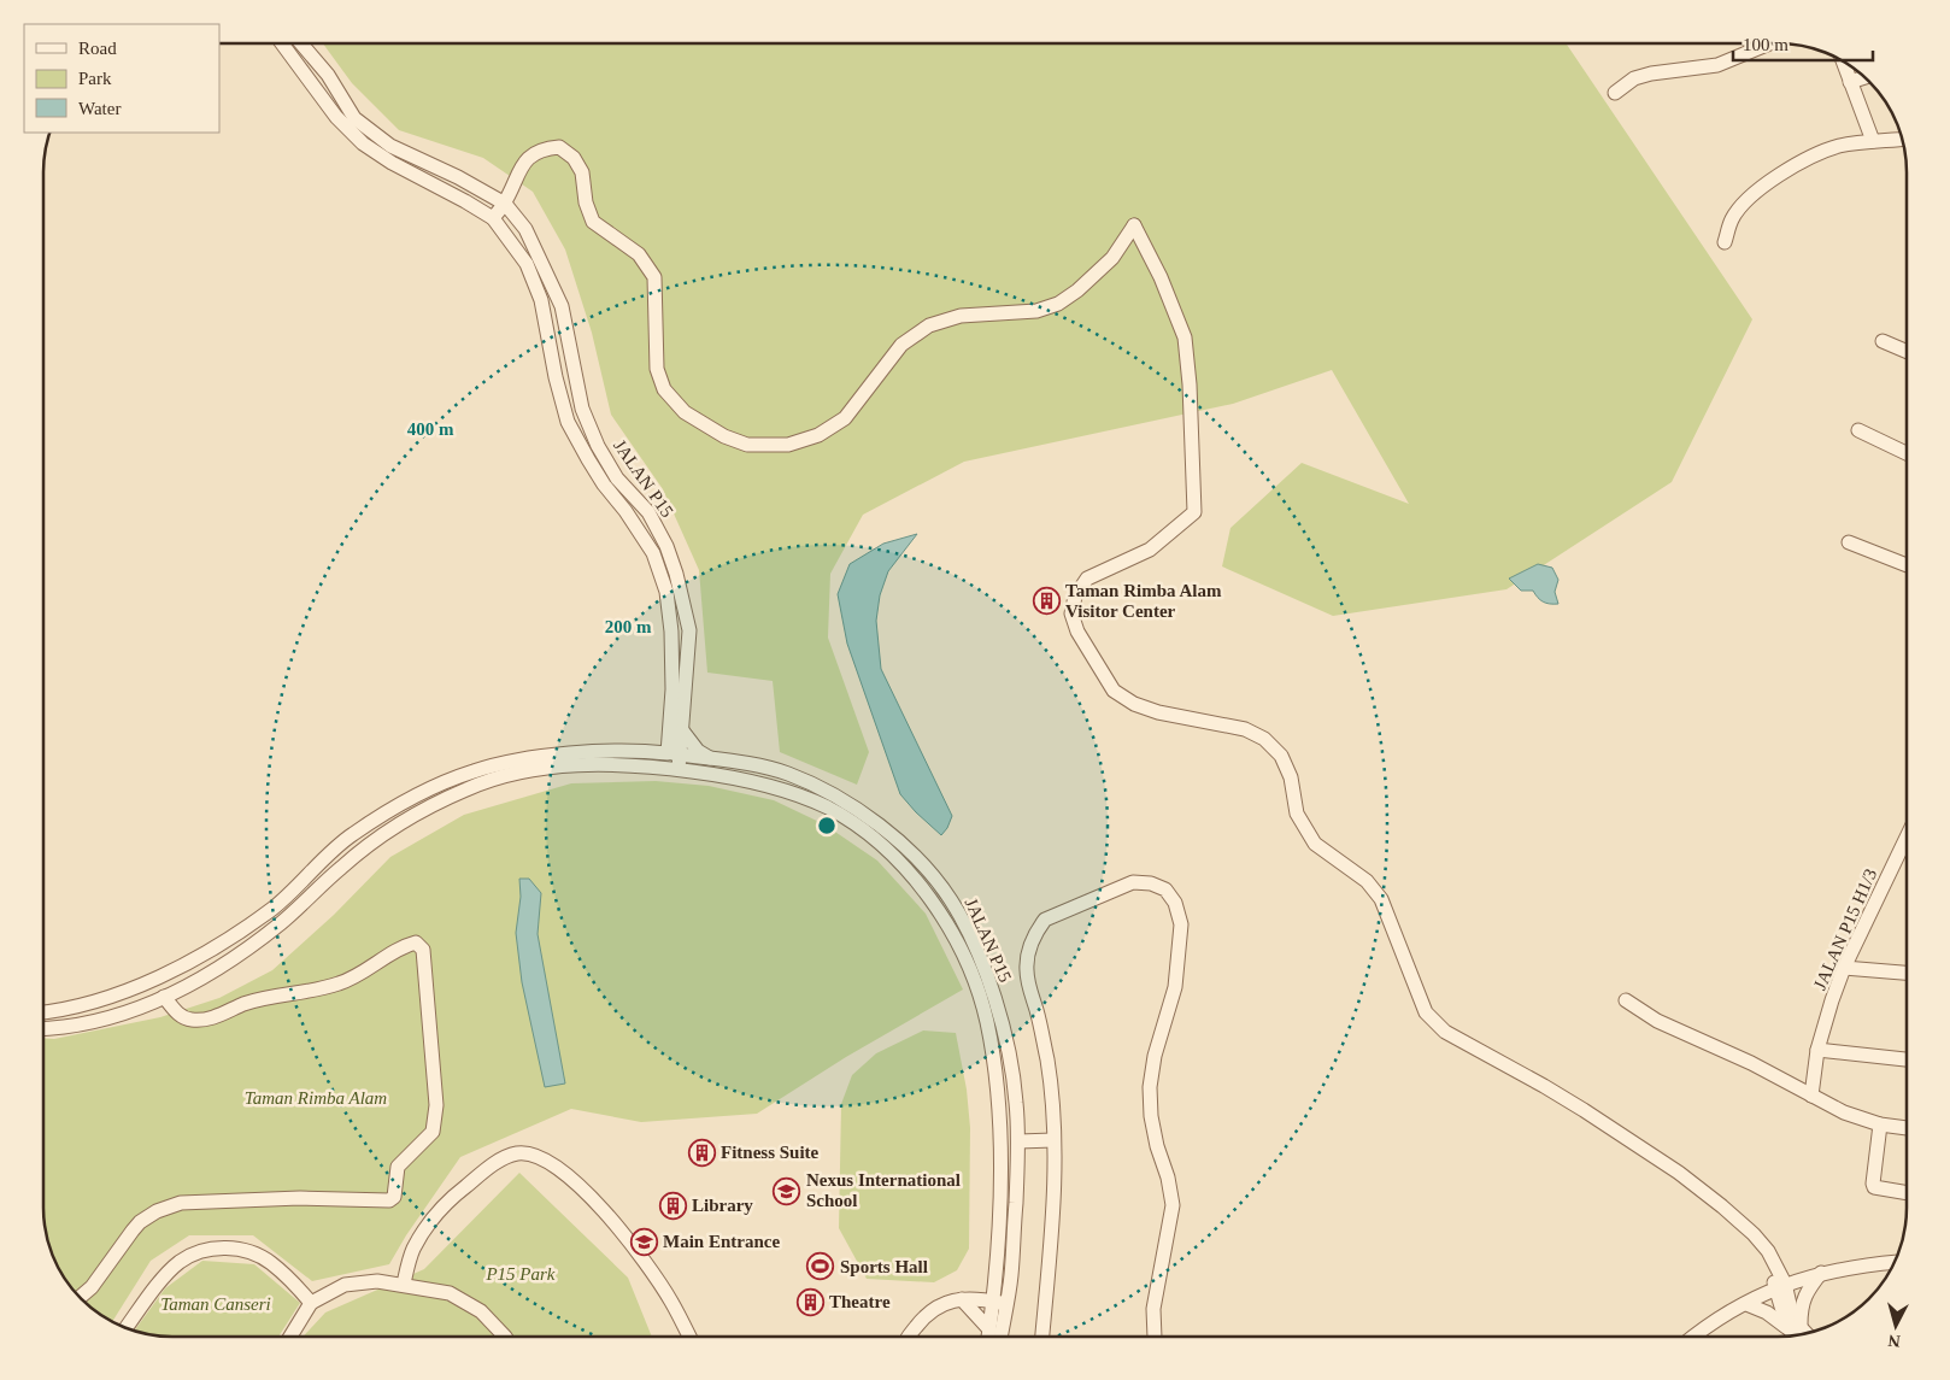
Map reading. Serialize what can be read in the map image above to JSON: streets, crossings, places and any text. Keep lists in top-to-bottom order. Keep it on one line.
{"streets":{"street":["JALAN P15","JALAN P15 H1/3"]},"parks":["Taman Rimba Alam","P15 Park","Taman Canseri"],"places":{"building":["Taman Rimba Alam Visitor Center","Fitness Suite","Library","Theatre"],"school or university":["Nexus International School","Main Entrance"],"sports":["Sports Hall"]},"legend":["Road","Park","Water"],"scale_bar":"100 m","north":"bottom","rings":["400 m","200 m"]}
